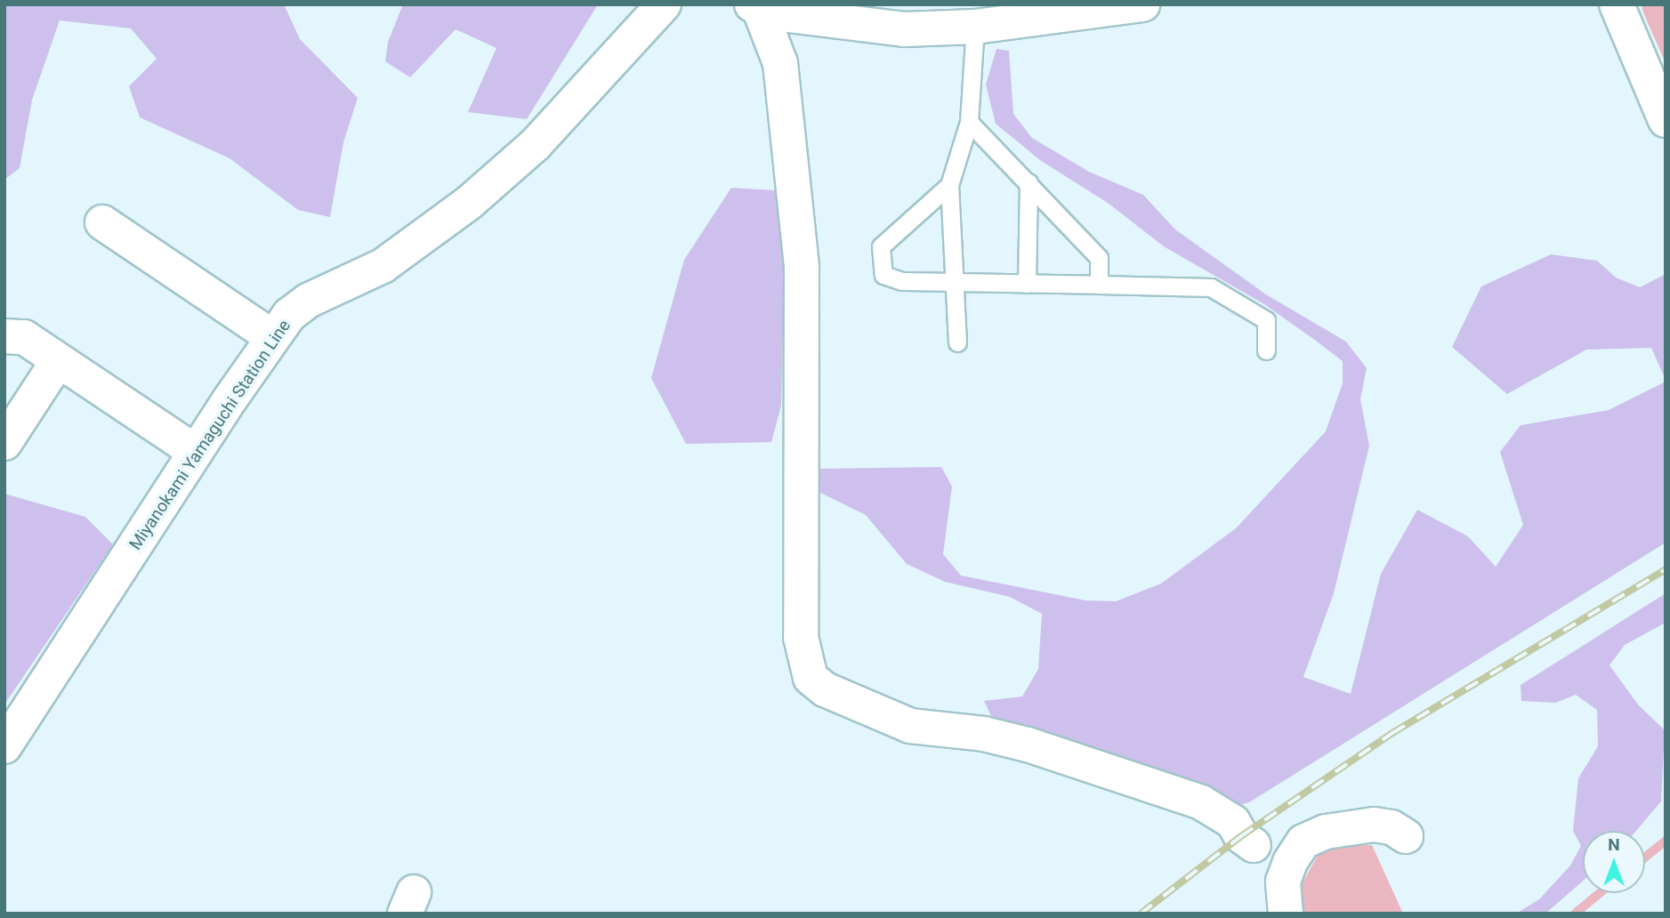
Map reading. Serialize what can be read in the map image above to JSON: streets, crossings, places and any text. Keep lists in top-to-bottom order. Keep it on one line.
{"streets":{"street":["Miyanokami Yamaguchi Station Line"]},"north":"top"}
